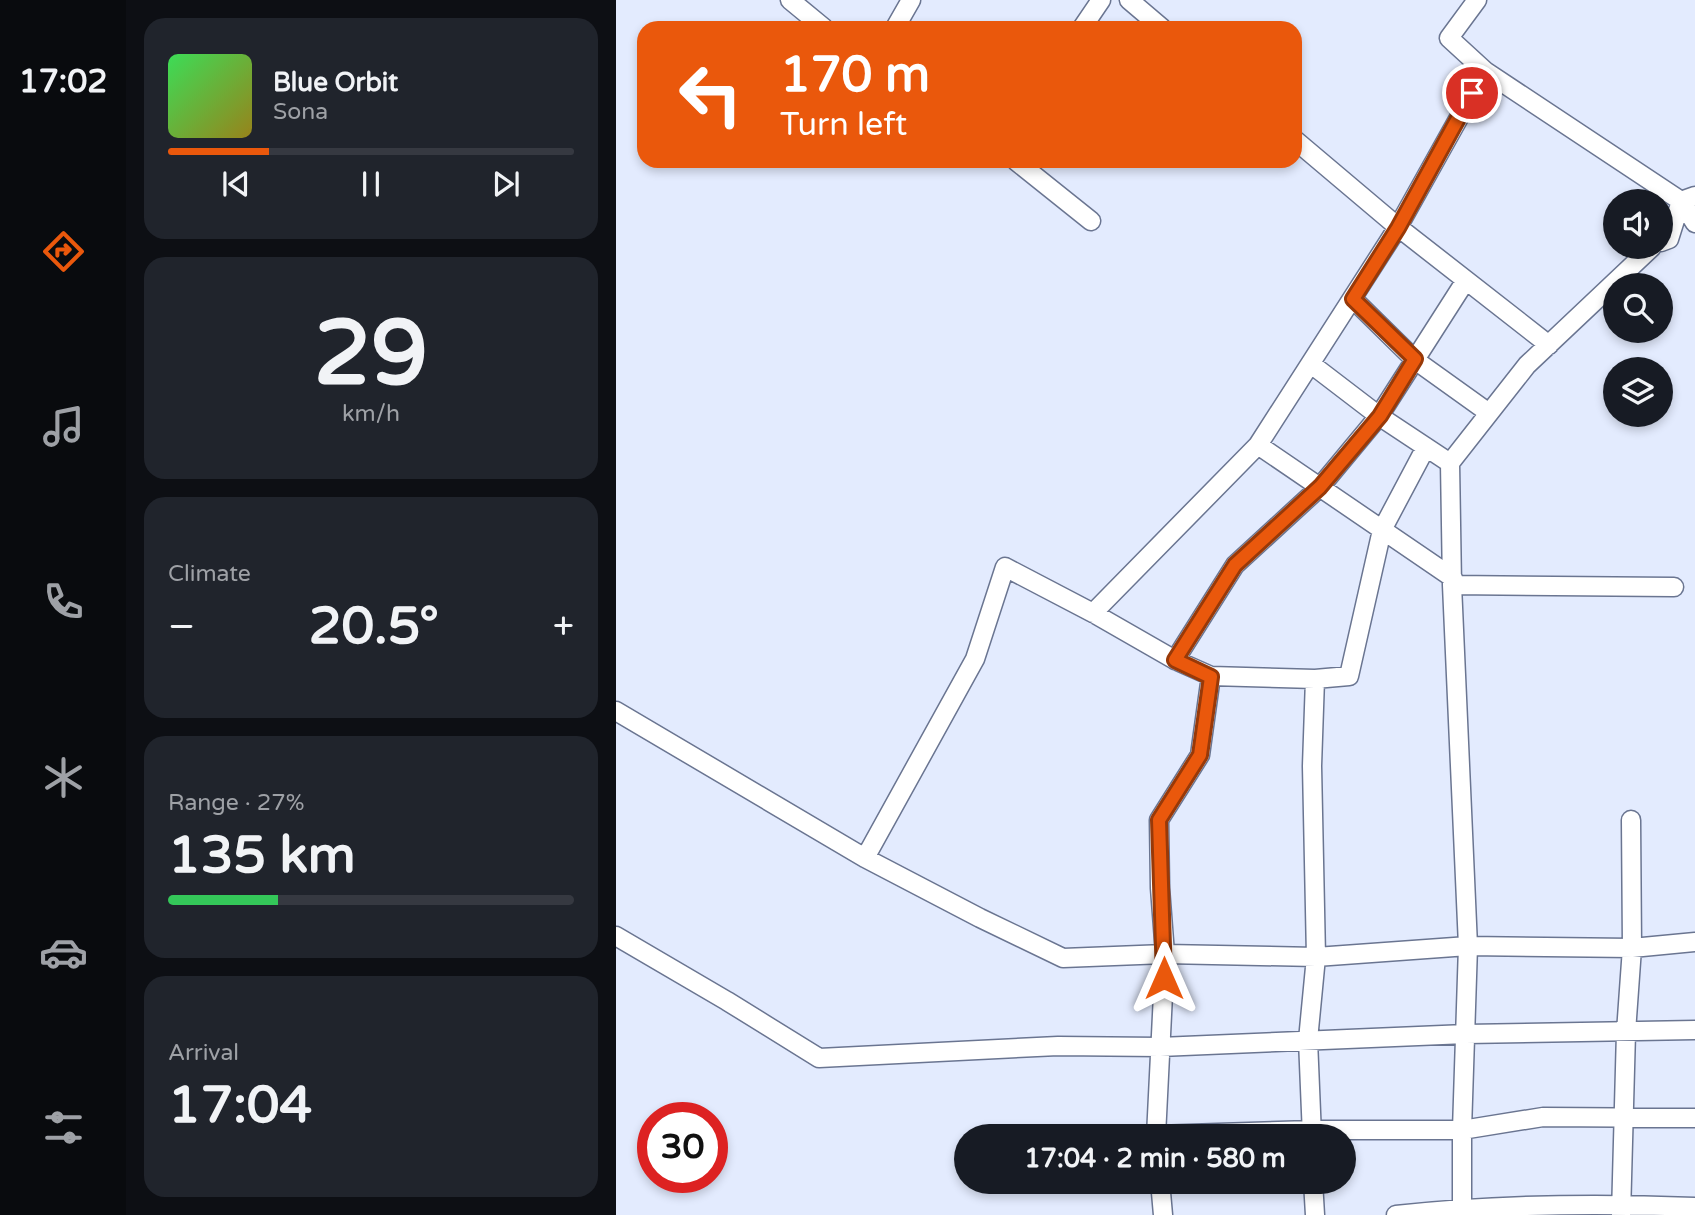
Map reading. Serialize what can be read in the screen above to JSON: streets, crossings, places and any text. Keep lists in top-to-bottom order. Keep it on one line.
{"page":{"tabs":"17:02","turn":["170 m","Turn left"],"song":["Blue Orbit","Sona"],"tile":[["29","km/h"],"Climate",["Range · 27%","135 km"],["Arrival","17:04"]],"heat":["−","20.5°","+"],"limit":"30","trip":"17:04 · 2 min · 580 m"}}
